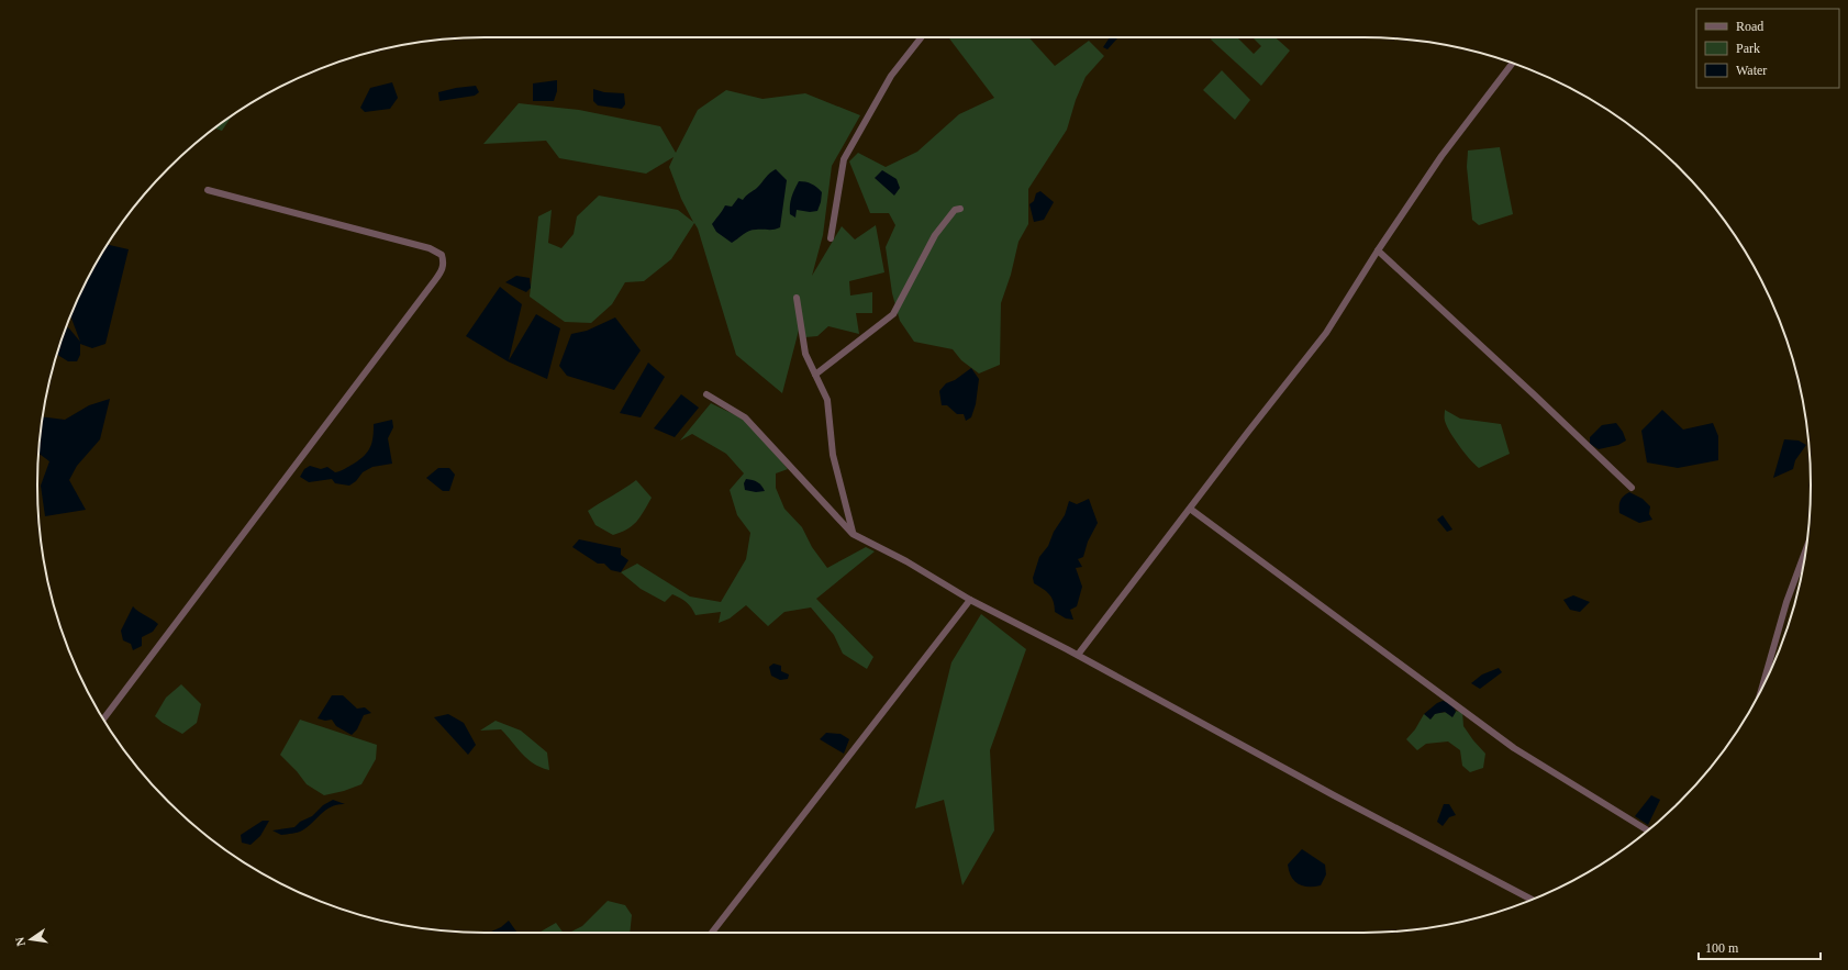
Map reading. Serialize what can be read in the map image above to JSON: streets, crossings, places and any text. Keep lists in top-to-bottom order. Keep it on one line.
{"legend":["Road","Park","Water"],"scale_bar":"100 m","north":"left"}
